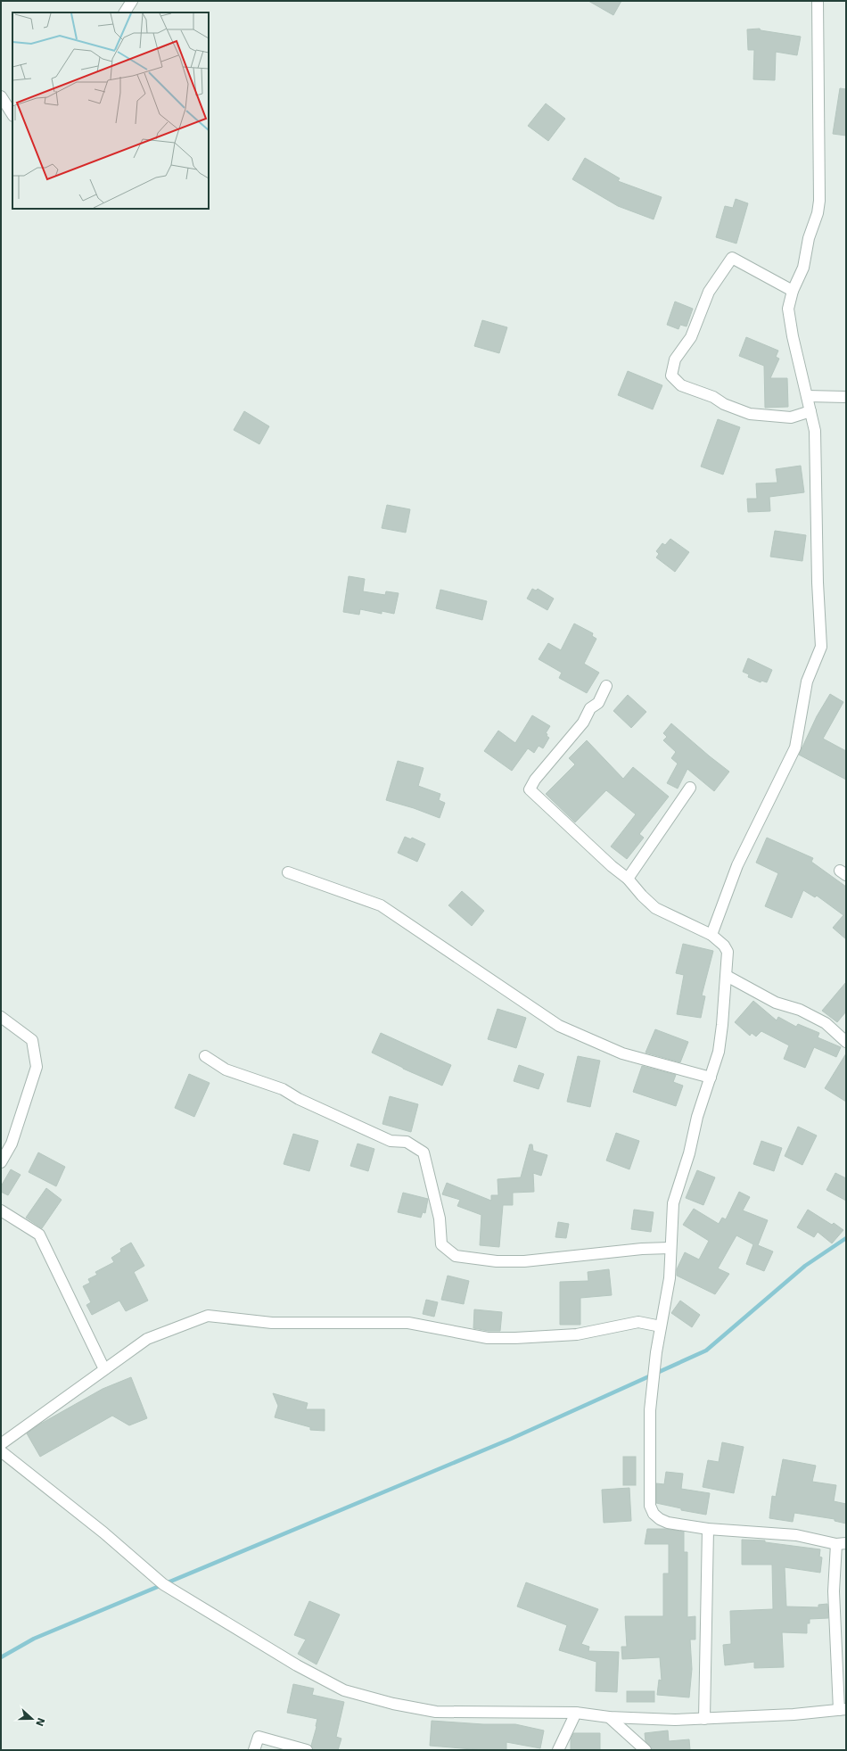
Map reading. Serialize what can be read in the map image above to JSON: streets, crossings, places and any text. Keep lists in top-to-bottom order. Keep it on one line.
{"north":"right"}
